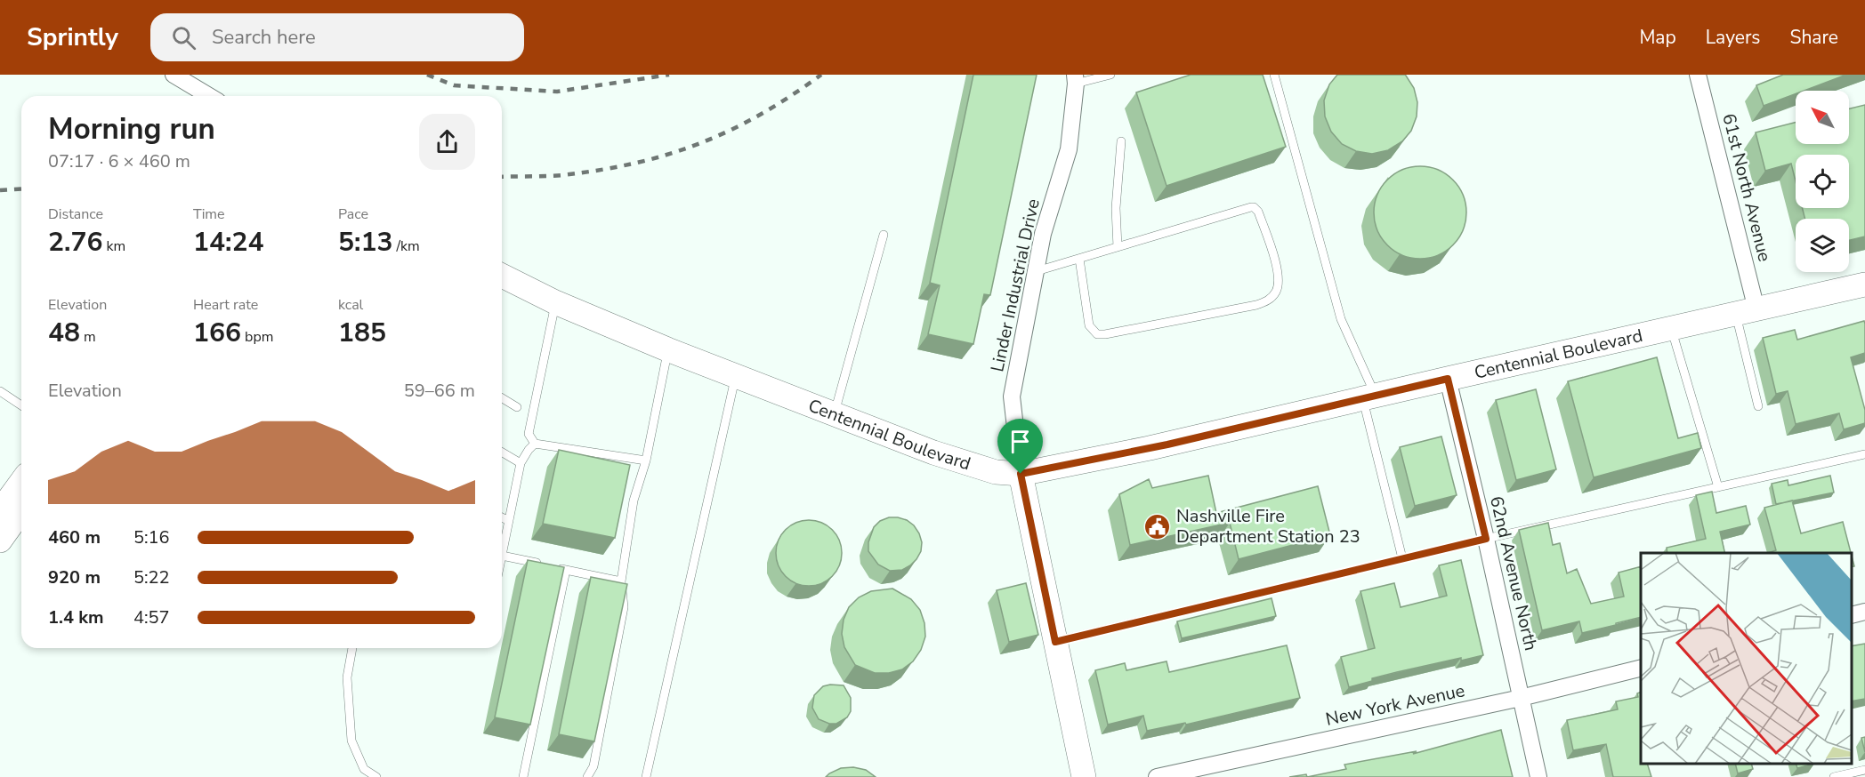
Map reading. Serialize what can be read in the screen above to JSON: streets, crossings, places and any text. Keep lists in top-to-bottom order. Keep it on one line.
{"streets":{"main road":["Centennial Boulevard"],"street":["61st North Avenue","Linder Industrial Drive","62nd Avenue North","New York Avenue"]},"crossings":[["61st North Avenue","Centennial Boulevard"],["Linder Industrial Drive","Centennial Boulevard"],["Centennial Boulevard","62nd Avenue North"],["62nd Avenue North","New York Avenue"]],"places":{"public building":["Nashville Fire Department Station 23"]},"north":"top left","page":{"header":"Sprintly","search":"Search here","nav":["Map","Layers","Share"],"heading":["Morning run","07:17 · 6 × 460 m"],"stats":[["Distance","2.76 km"],["Time","14:24"],["Pace","5:13 /km"],["Elevation","48 m"],["Heart rate","166 bpm"],["kcal","185"]],"chart":["Elevation","59–66 m"],"list":[{"name":"460 m","note":"5:16"},{"name":"920 m","note":"5:22"},{"name":"1.4 km","note":"4:57"}]}}
